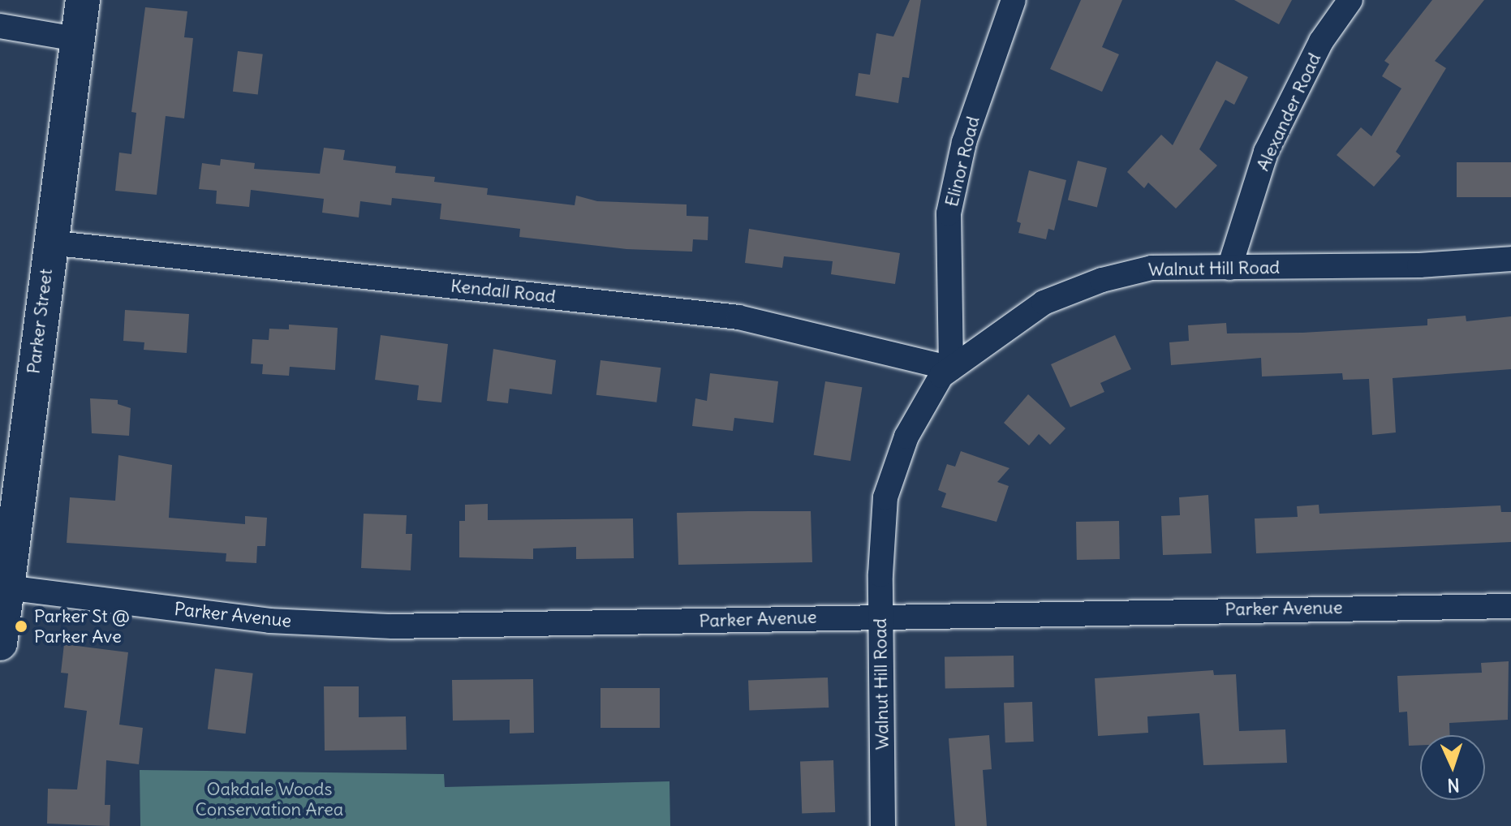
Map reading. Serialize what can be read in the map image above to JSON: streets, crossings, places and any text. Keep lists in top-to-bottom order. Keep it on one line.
{"streets":{"main road":["Parker Street"],"street":["Alexander Road","Elinor Road","Walnut Hill Road","Kendall Road","Parker Avenue"]},"crossings":[["Alexander Road","Walnut Hill Road"],["Elinor Road","Walnut Hill Road"],["Elinor Road","Kendall Road"],["Walnut Hill Road","Kendall Road"],["Walnut Hill Road","Parker Avenue"],["Kendall Road","Parker Street"],["Parker Street","Parker Avenue"]],"parks":["Oakdale Woods Conservation Area"],"places":["Parker St @ Parker Ave"],"north":"bottom"}
